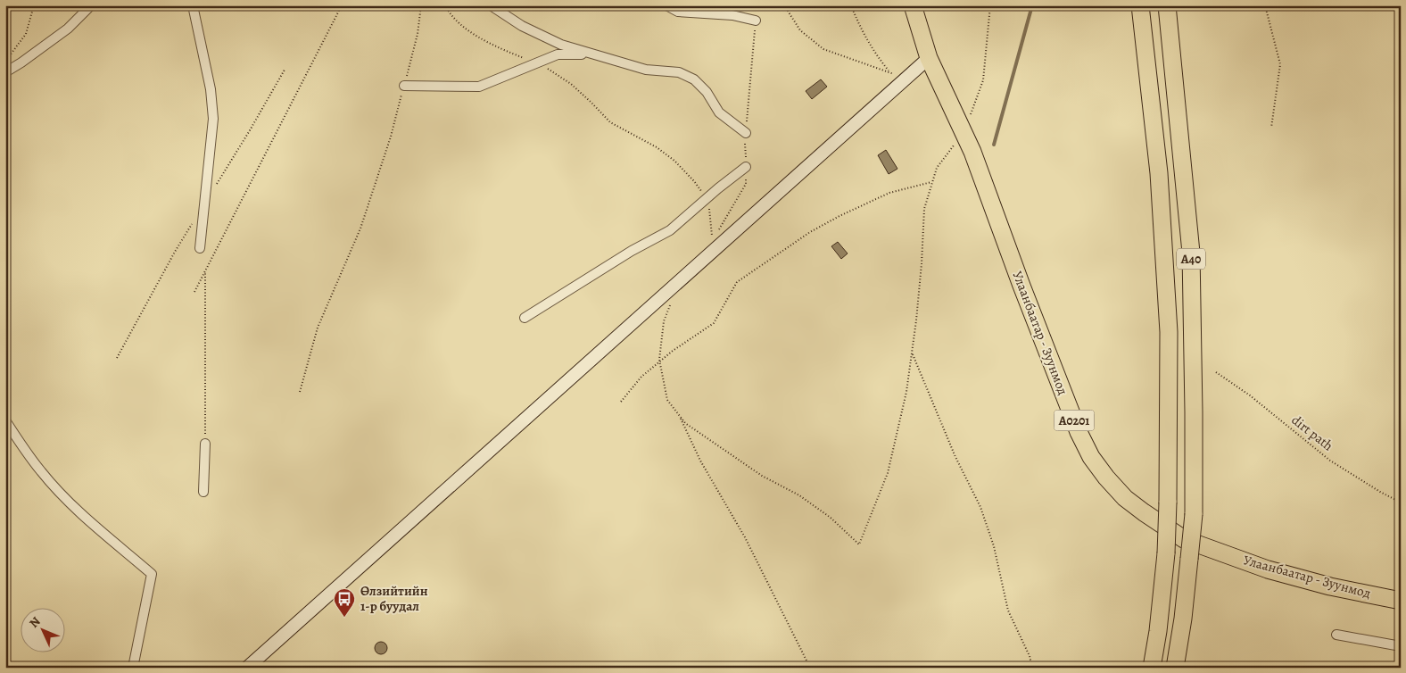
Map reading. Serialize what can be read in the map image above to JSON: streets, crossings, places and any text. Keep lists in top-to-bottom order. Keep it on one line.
{"streets":{"highway":["A40","Улаанбаатар - Зуунмод","A0201"],"path":["dirt path"]},"crossings":[["Улаанбаатар - Зуунмод","A0201"]],"places":{"bus stop":["Өлзийтийн 1-р буудал"]},"north":"top left"}
